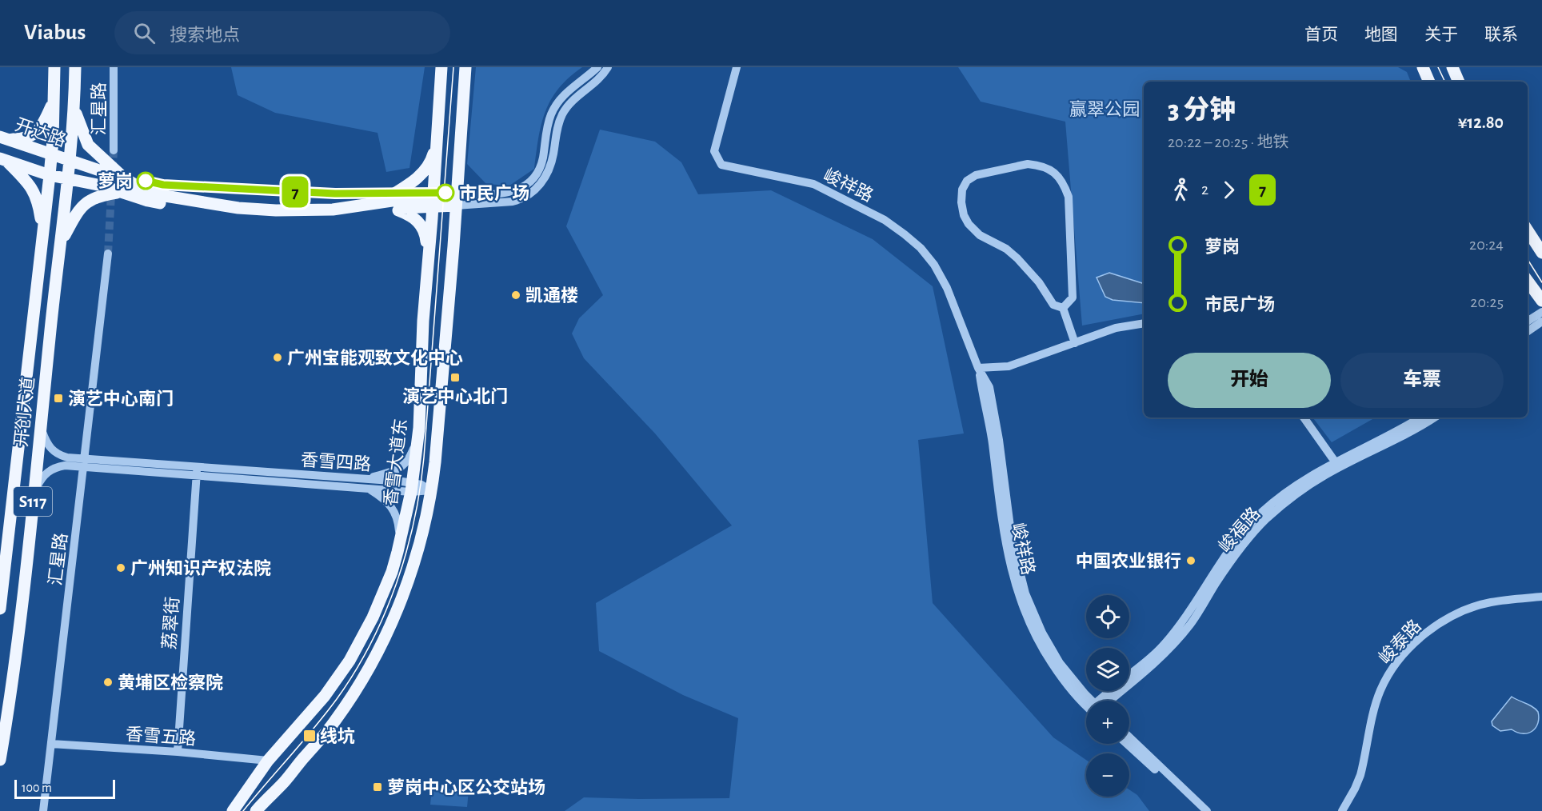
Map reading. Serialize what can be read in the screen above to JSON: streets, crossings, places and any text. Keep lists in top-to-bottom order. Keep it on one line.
{"streets":{"main road":["开达路","开创大道","香雪大道东","S117"],"street":["汇星路","峻祥路","香雪四路","峻福路","荔翠街","峻泰路","香雪五路"]},"crossings":[["汇星路","香雪四路"],["汇星路","香雪五路"],["开达路","开创大道"],["开达路","香雪大道东"],["开创大道","香雪四路"],["香雪四路","香雪大道东"],["香雪四路","荔翠街"],["香雪大道东","香雪五路"],["荔翠街","香雪五路"]],"parks":["赢翠公园"],"places":{"other":["萝岗","市民广场","凯通楼","广州宝能观致文化中心","中国农业银行","广州知识产权法院","黄埔区检察院"],"transit":["演艺中心北门","演艺中心南门","线坑","萝岗中心区公交站场"]},"lines":["metro line 7"],"scale_bar":"100 m","page":{"header":"Viabus","search":"搜索地点","nav":["首页","地图","关于","联系"],"on_map":"7","heading":["3 分钟","20:22 – 20:25 · 地铁","¥12.80"],"legs":["2","7"],"list":[{"name":"萝岗","value":"20:24"},{"name":"市民广场","value":"20:25"}],"buttons":["开始","车票"],"map_buttons":["+","−"],"scale":"100 m"}}
